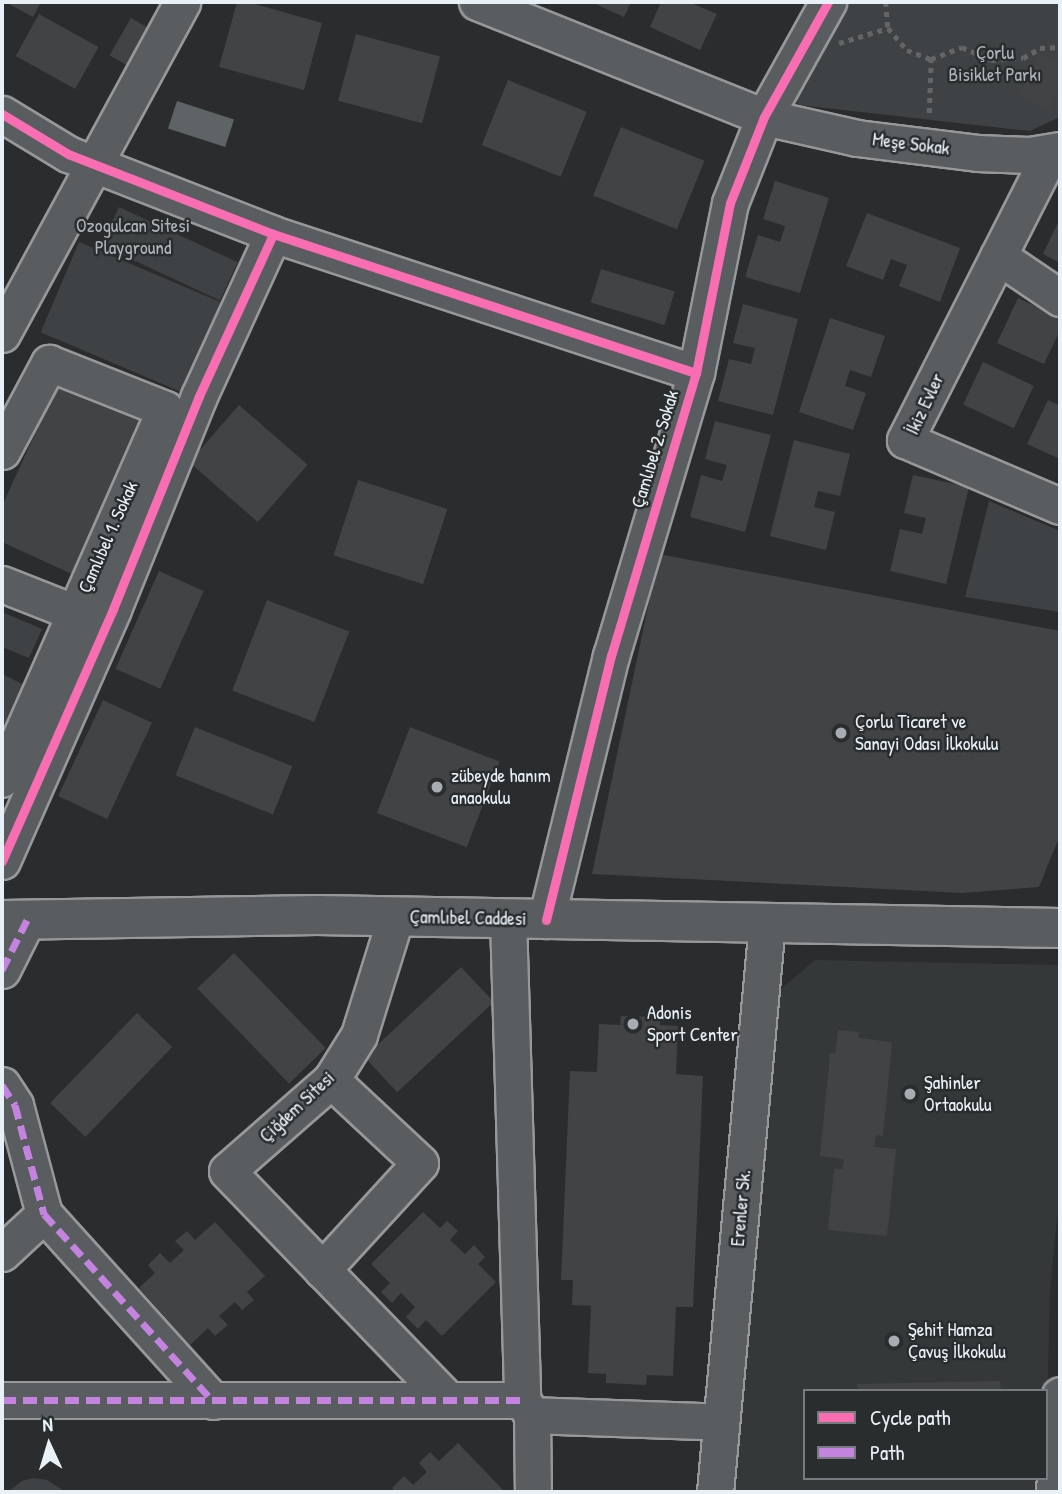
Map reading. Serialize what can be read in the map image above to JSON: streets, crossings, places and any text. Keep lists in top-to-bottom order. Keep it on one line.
{"streets":{"main road":["Çamlıbel Caddesi"],"street":["Meşe Sokak","İkiz Evler","Çamlıbel 2. Sokak","Çamlıbel 1. Sokak","Çiğdem Sitesi","Erenler Sk."]},"crossings":[["Meşe Sokak","İkiz Evler"],["Meşe Sokak","Çamlıbel 2. Sokak"],["Çamlıbel 2. Sokak","Çamlıbel Caddesi"],["Çamlıbel Caddesi","Çiğdem Sitesi"],["Çamlıbel Caddesi","Erenler Sk."]],"parks":["Çorlu Bisiklet Parkı","Ozogulcan Sitesi Playground"],"places":["Çorlu Ticaret ve Sanayi Odası İlkokulu","zübeyde hanım anaokulu","Adonis Sport Center","Şahinler Ortaokulu","Şehit Hamza Çavuş İlkokulu"],"legend":["Cycle path","Path"],"north":"top"}
